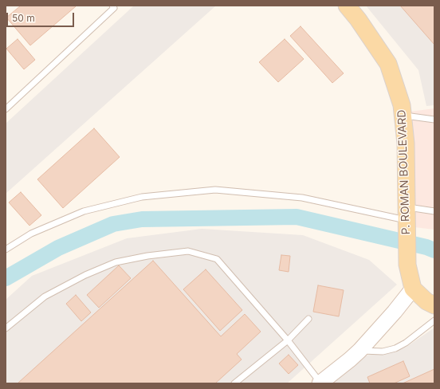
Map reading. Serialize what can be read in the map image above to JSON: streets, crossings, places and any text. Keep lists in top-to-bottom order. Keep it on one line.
{"streets":{"main road":["P. ROMAN BOULEVARD"]},"scale_bar":"50 m"}
